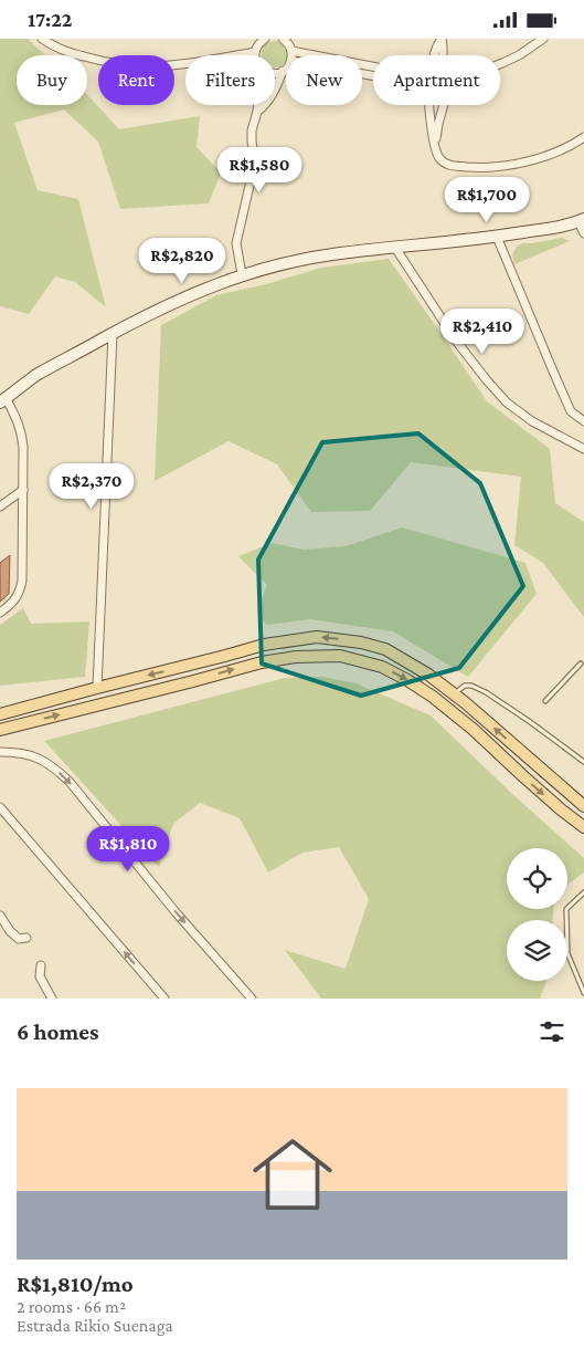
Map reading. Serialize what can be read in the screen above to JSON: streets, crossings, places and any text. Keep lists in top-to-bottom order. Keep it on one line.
{"page":{"status":"17:22","chip":["Buy","Rent","Filters","New","Apartment"],"price":["R$1,580","R$1,700","R$2,820","R$2,410","R$2,370","R$1,810"],"heading":"6 homes","list":[{"name":"R$1,810/mo","note":"2 rooms · 66 m² · Estrada Rikio Suenaga"}]}}
